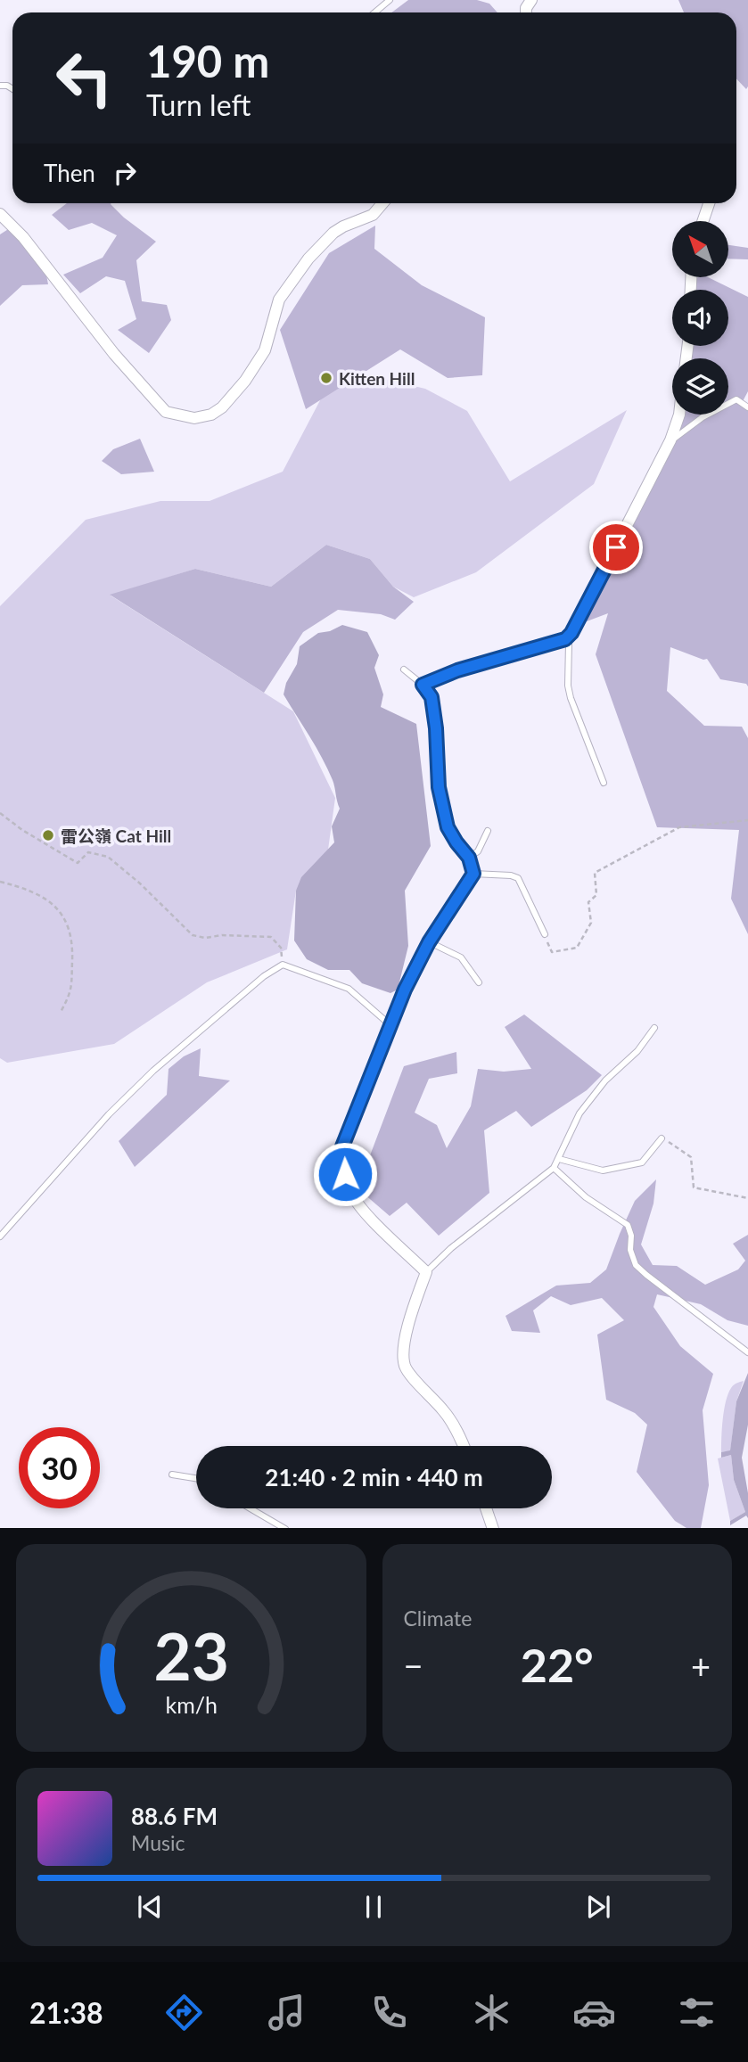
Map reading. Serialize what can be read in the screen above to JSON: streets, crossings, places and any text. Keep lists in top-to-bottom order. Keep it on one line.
{"places":["Kitten Hill","雷公嶺 Cat Hill"],"north":"top left","page":{"turn":["190 m","Turn left"],"then":"Then","limit":"30","trip":"21:40 · 2 min · 440 m","tile":"Climate","heat":["−","22°","+"],"song":["88.6 FM","Music"],"tabs":"21:38","gauge":["23","km/h"]}}
